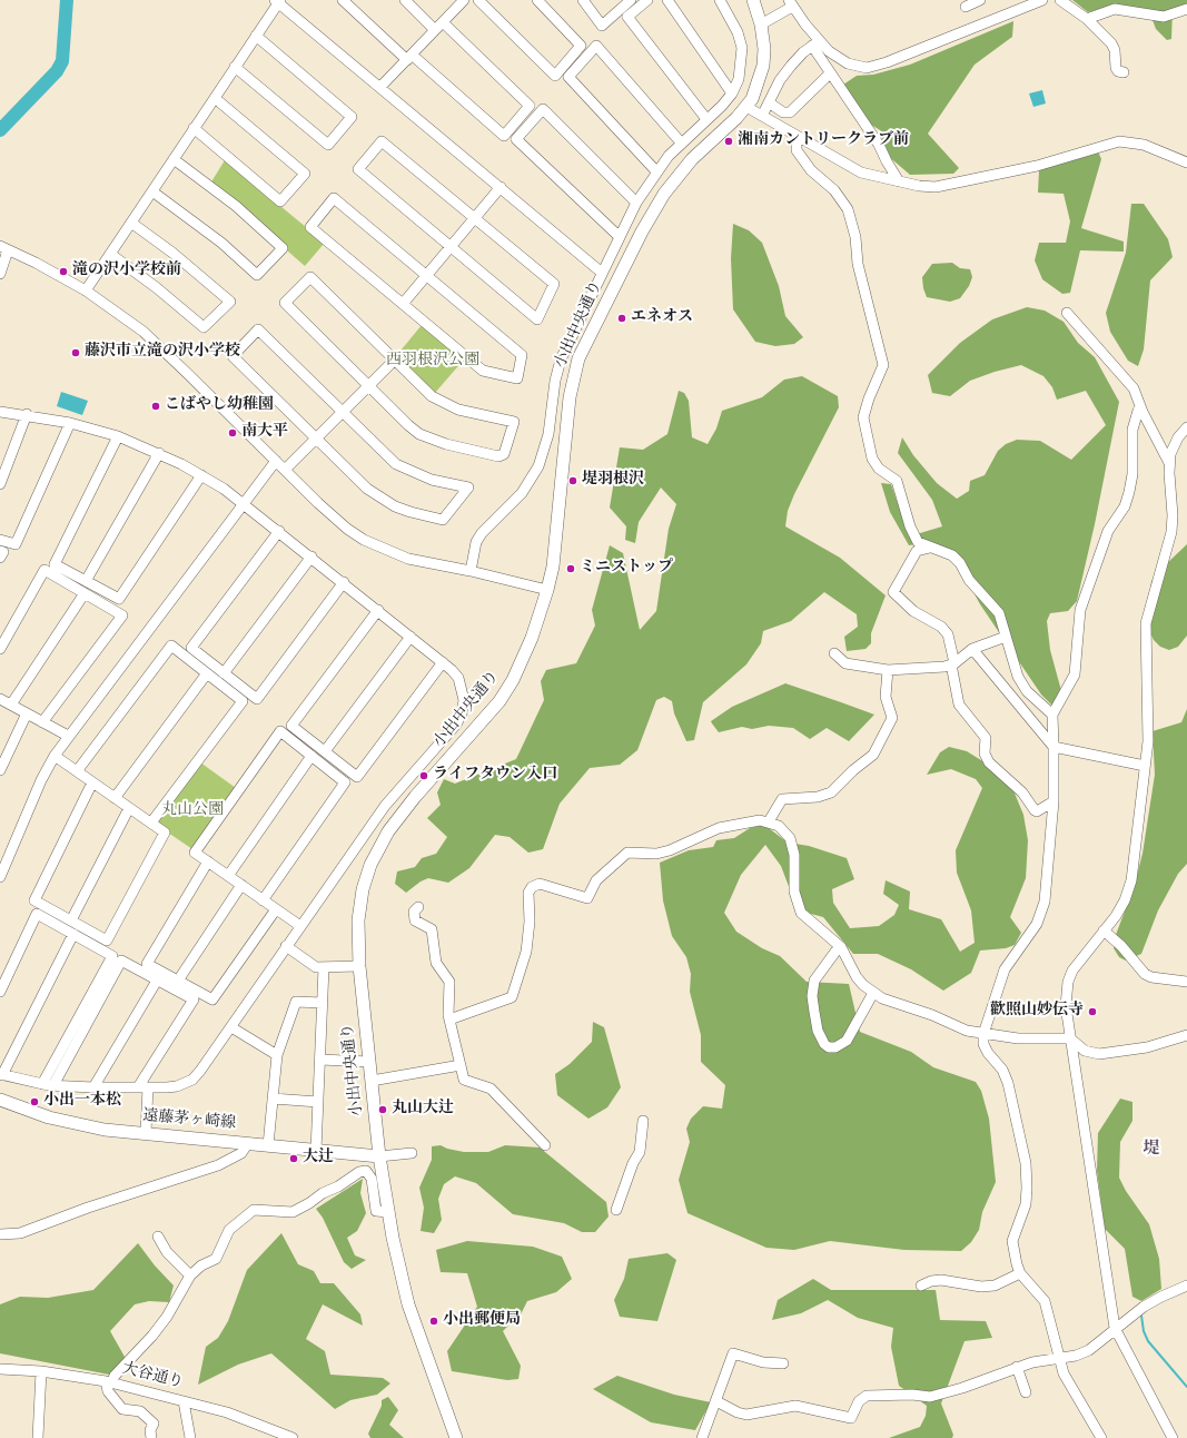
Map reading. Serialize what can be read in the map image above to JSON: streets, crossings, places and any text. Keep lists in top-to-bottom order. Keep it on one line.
{"streets":{"main road":["小出中央通り","遠藤茅ヶ崎線"],"street":["大谷通り"]},"crossings":[["小出中央通り","遠藤茅ヶ崎線"]],"districts":["堤"],"parks":["西羽根沢公園","丸山公園"],"places":["湘南カントリークラブ前","滝の沢小学校前","エネオス","藤沢市立滝の沢小学校","こばやし幼稚園","南大平","堤羽根沢","ミニストップ","ライフタウン入口","歡照山妙伝寺","小出一本松","丸山大辻","大辻","小出郵便局"]}
